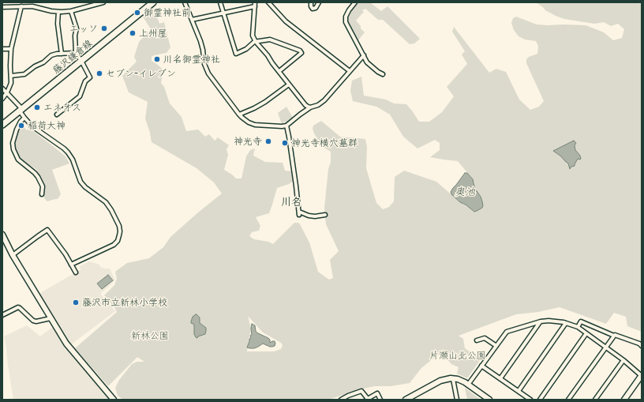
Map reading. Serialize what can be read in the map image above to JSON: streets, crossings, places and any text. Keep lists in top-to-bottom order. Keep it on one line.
{"streets":{"main road":["藤沢鎌倉線"]},"districts":["川名"],"water":["奥池"],"parks":["新林公園","片瀬山北公園"],"places":["御霊神社前","エッソ","上州屋","川名御霊神社","セブン-イレブン","エネオス","稲荷大神","神光寺","神光寺横穴墓群","藤沢市立新林小学校"]}
